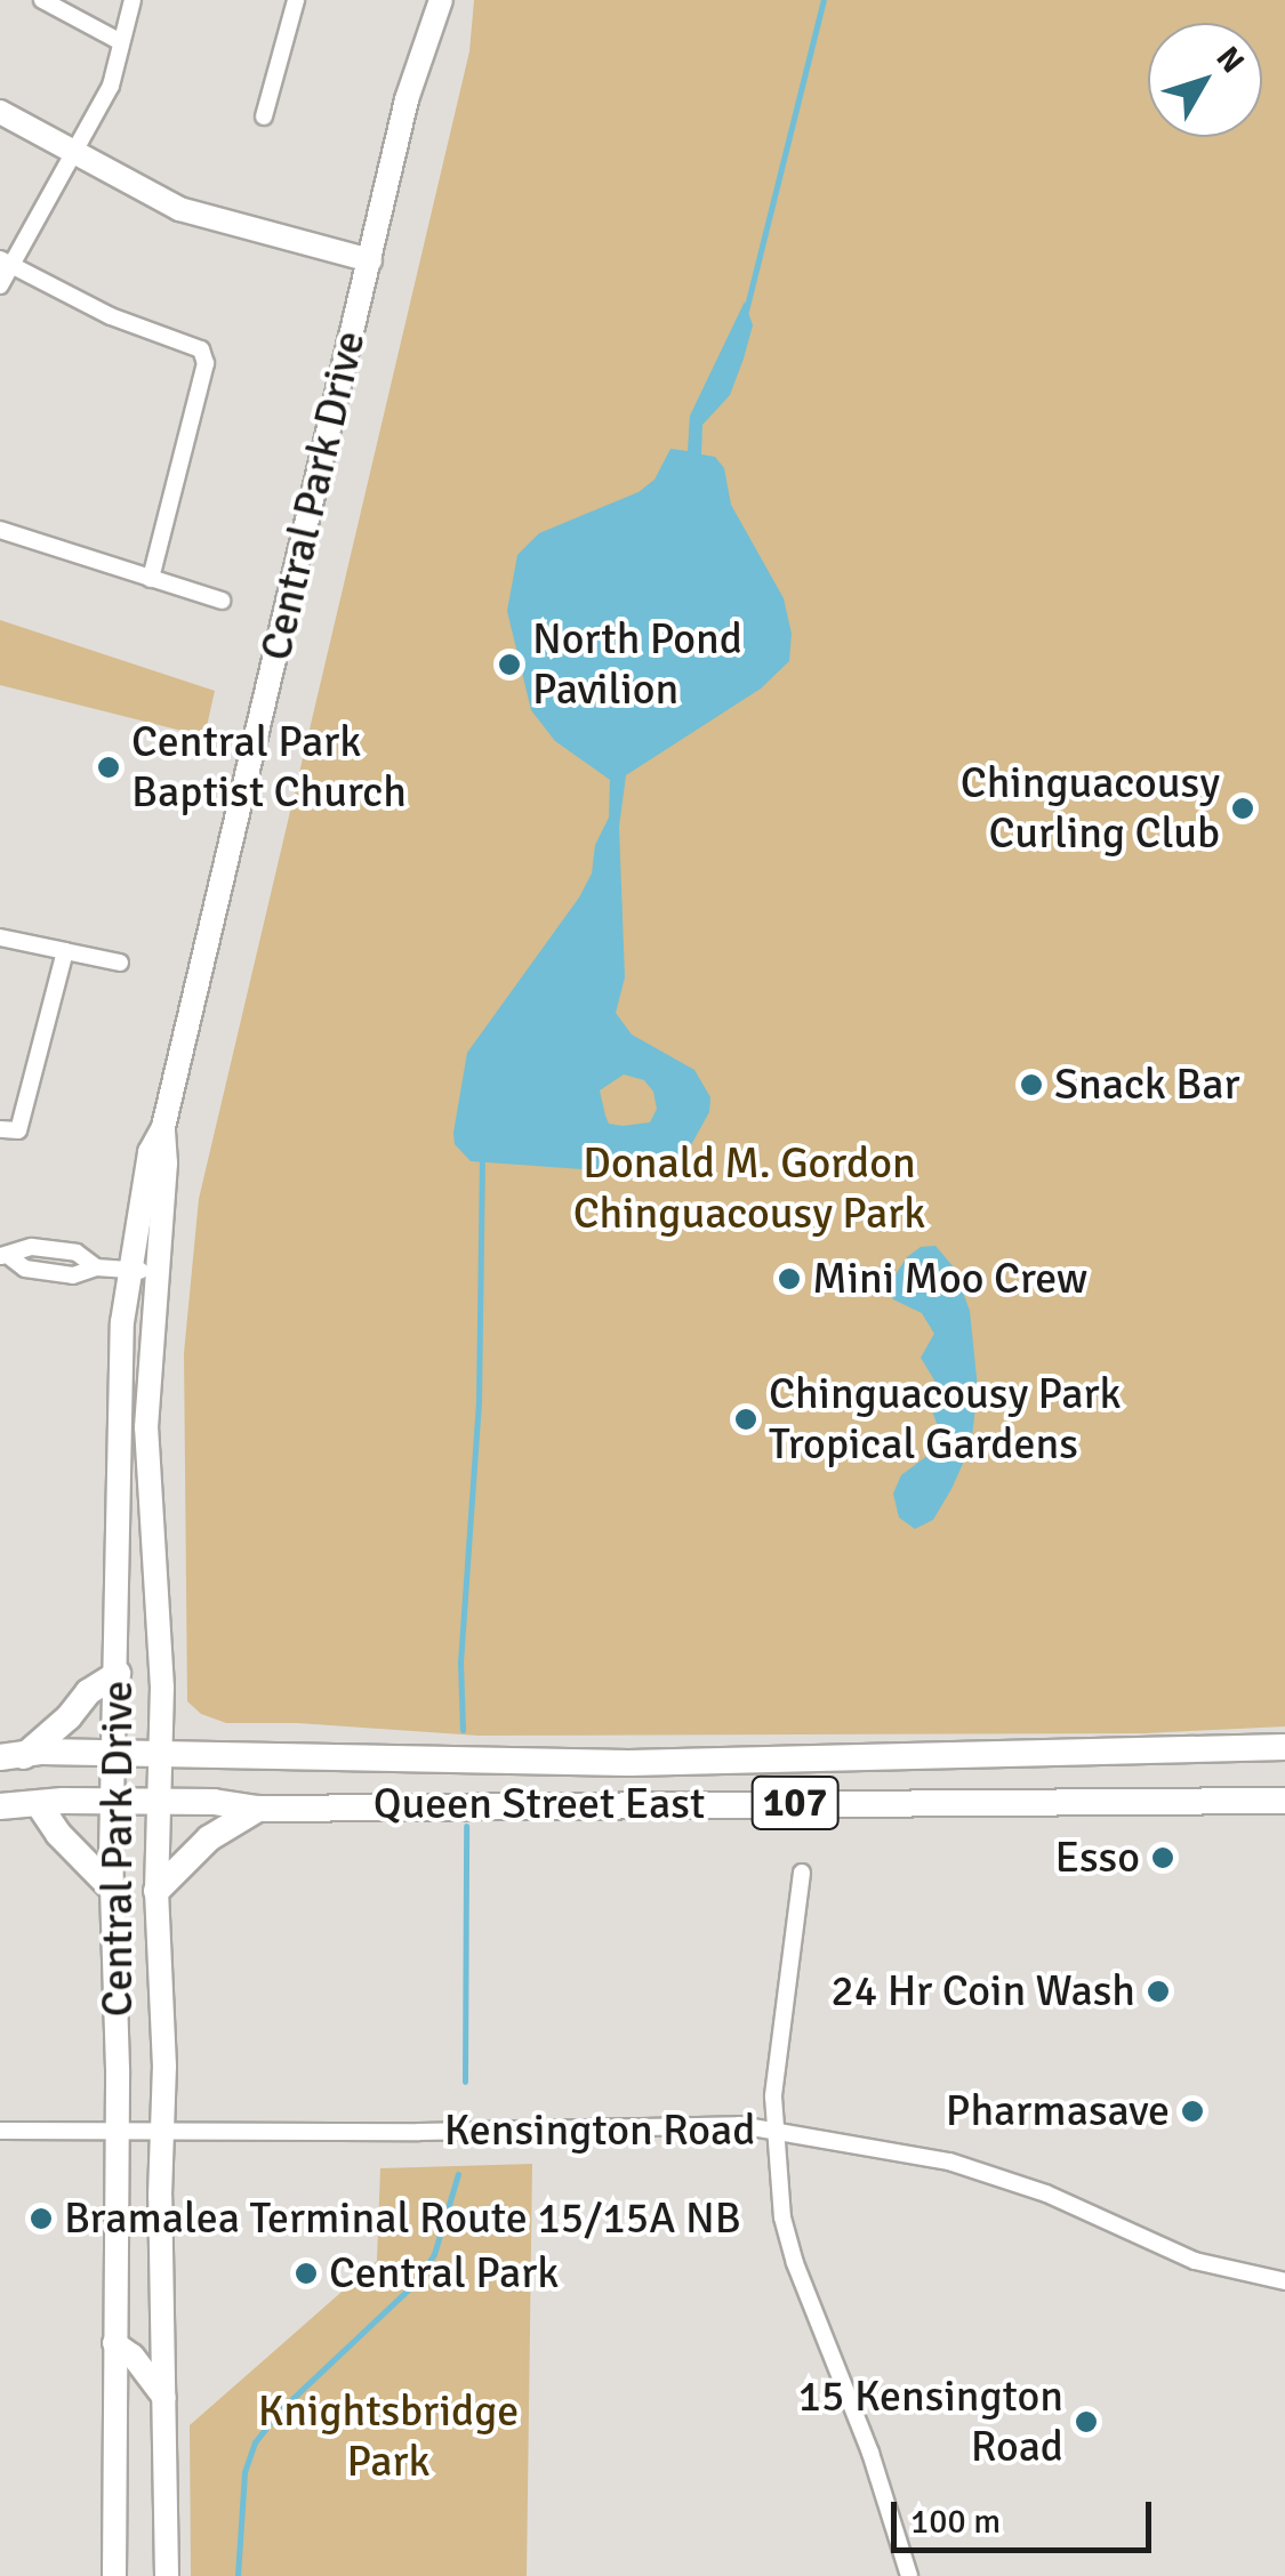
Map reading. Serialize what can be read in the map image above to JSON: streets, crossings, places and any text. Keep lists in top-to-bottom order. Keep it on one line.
{"streets":{"main road":["107","Queen Street East"],"street":["Central Park Drive","Kensington Road"]},"crossings":[["Central Park Drive","Queen Street East"],["Central Park Drive","Kensington Road"]],"parks":["Donald M. Gordon Chinguacousy Park","Knightsbridge Park"],"places":["North Pond Pavilion","Central Park Baptist Church","Chinguacousy Curling Club","Snack Bar","Mini Moo Crew","Chinguacousy Park Tropical Gardens","Esso","24 Hr Coin Wash","Pharmasave","Bramalea Terminal Route 15/15A NB","Central Park","15 Kensington Road"],"scale_bar":"100 m","north":"top right"}
